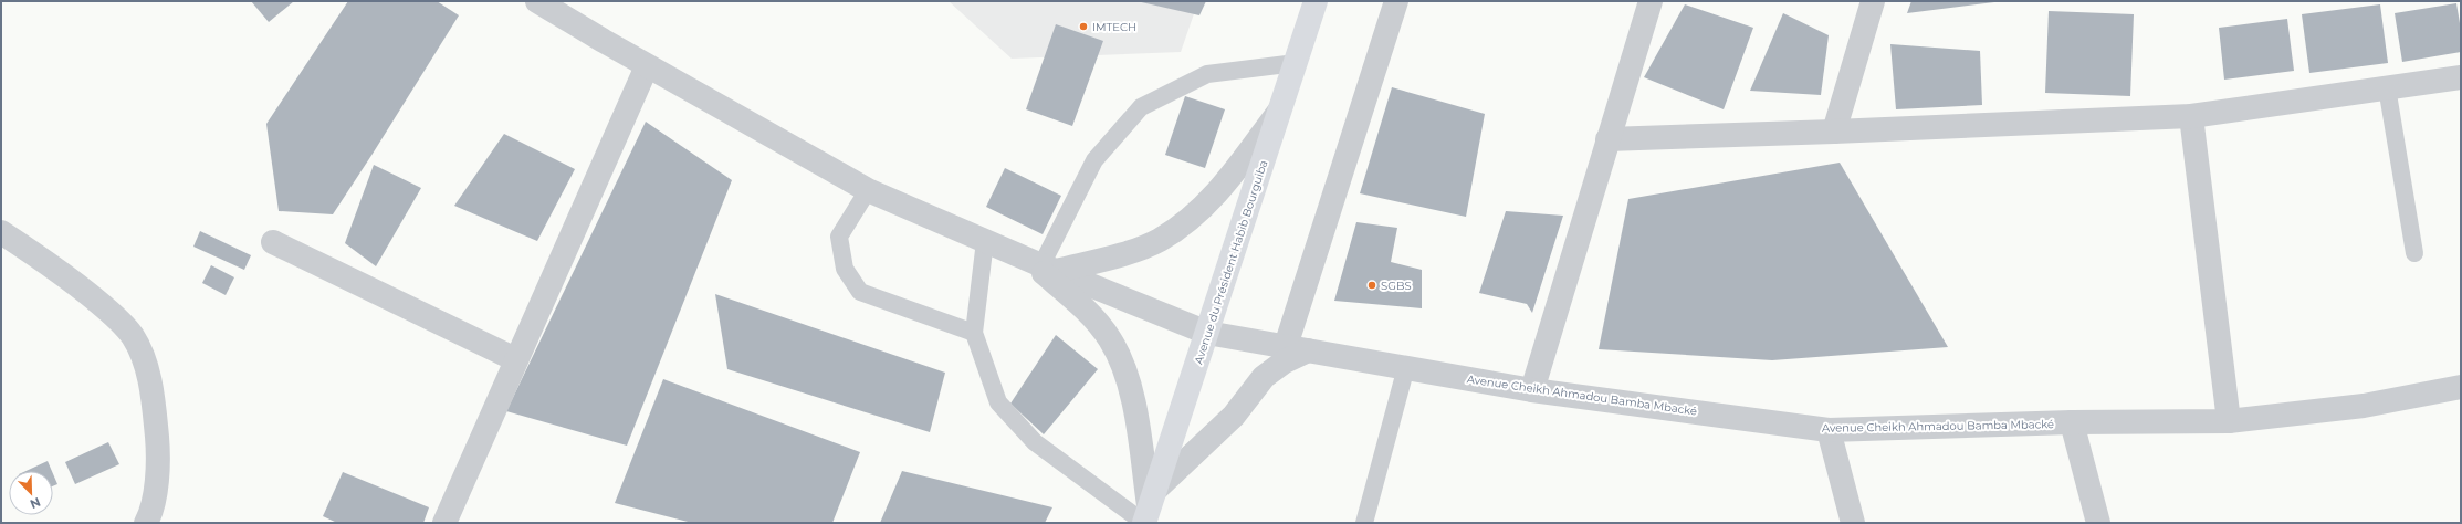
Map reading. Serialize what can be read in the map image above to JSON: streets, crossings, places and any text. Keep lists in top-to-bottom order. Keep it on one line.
{"streets":{"main road":["Avenue du Président Habib Bourguiba"],"street":["Avenue Cheikh Ahmadou Bamba Mbacké"]},"crossings":[["Avenue du Président Habib Bourguiba","Avenue Cheikh Ahmadou Bamba Mbacké"]],"places":["IMTECH","SGBS"],"north":"bottom right"}
